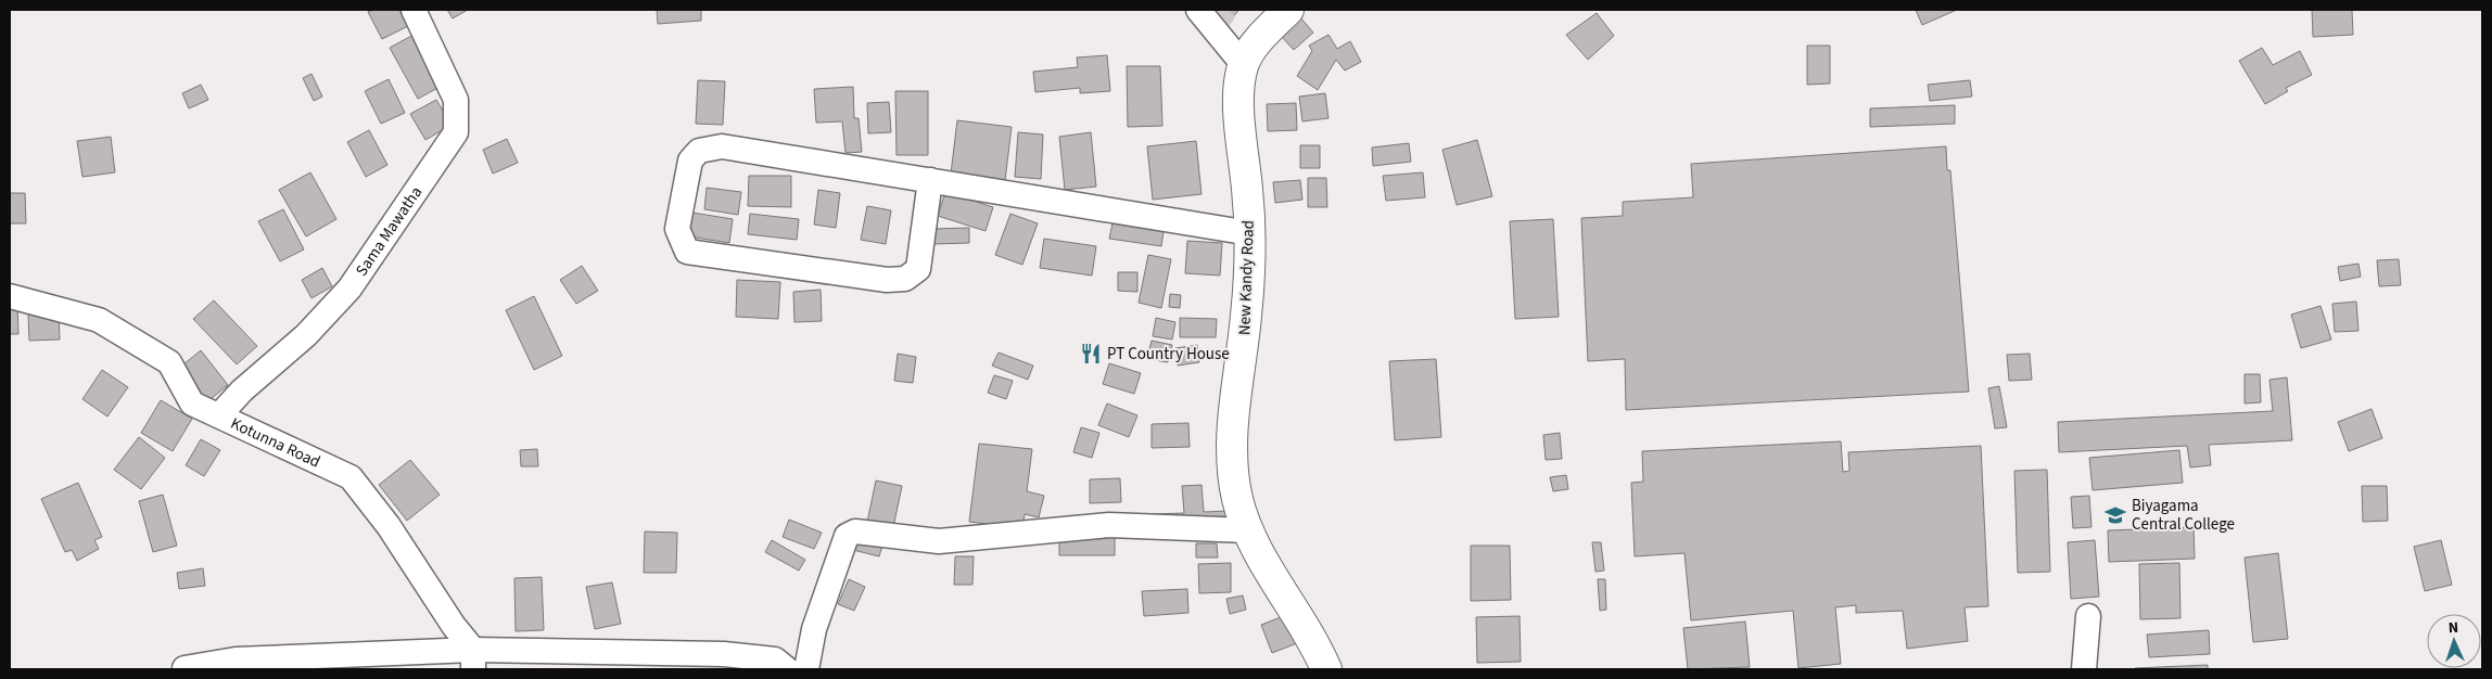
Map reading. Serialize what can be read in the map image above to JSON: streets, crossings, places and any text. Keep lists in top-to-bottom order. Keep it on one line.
{"streets":{"main road":["New Kandy Road"],"street":["Sama Mawatha","Kotunna Road"]},"crossings":[["Sama Mawatha","Kotunna Road"]],"places":{"restaurant":["PT Country House"],"school or university":["Biyagama Central College"]},"north":"top"}
